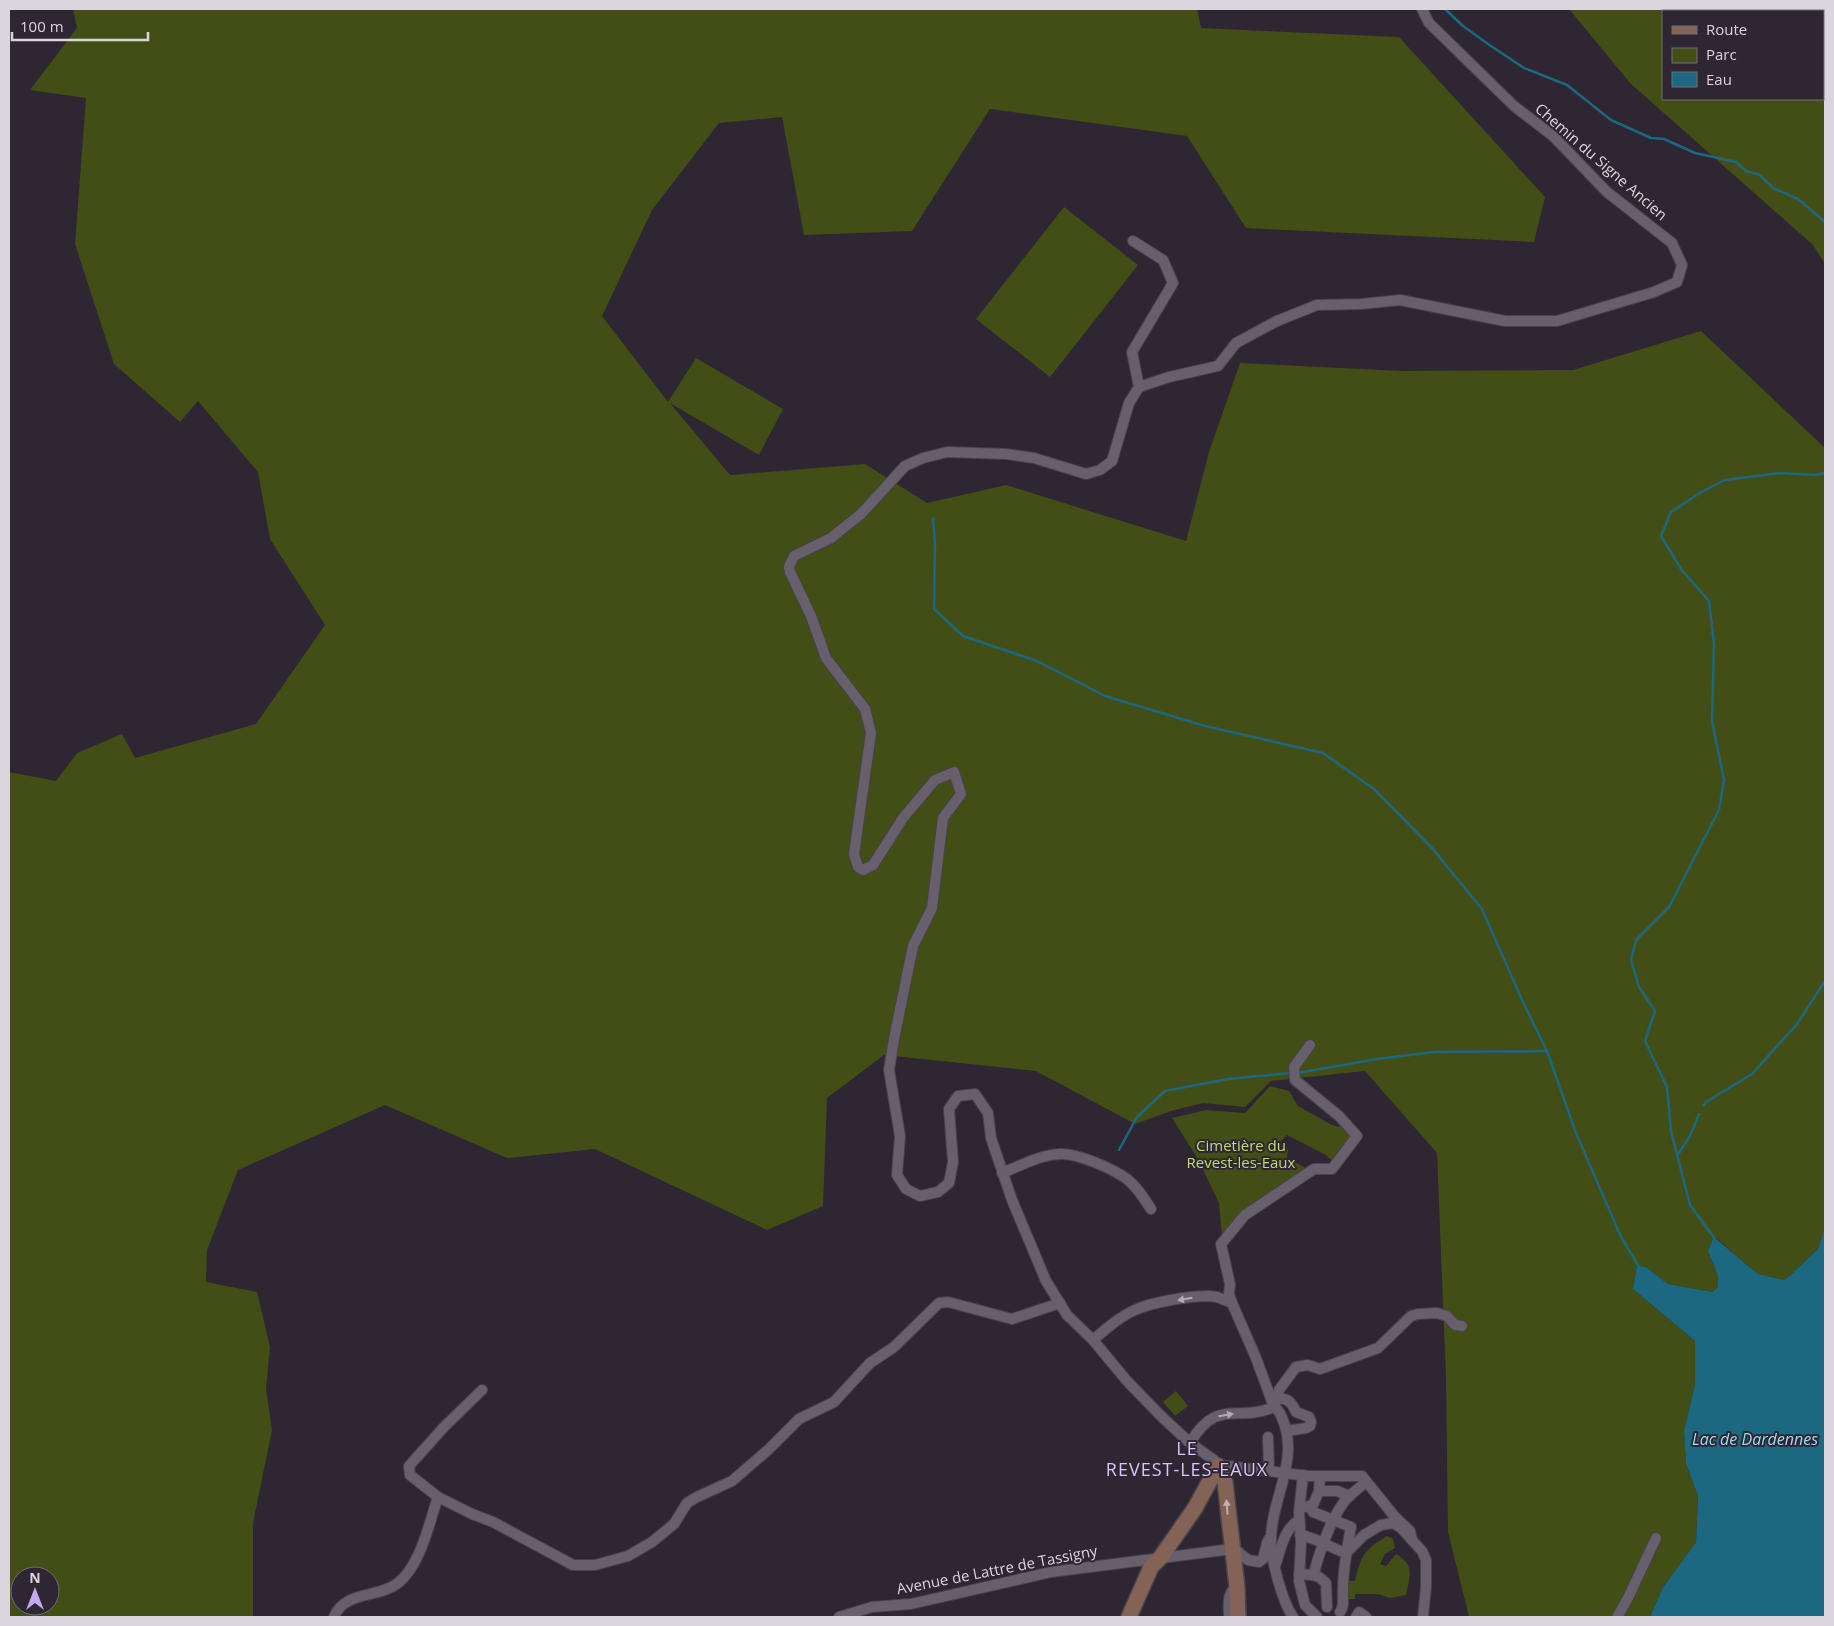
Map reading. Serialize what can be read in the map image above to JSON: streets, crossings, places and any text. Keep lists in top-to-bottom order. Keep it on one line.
{"streets":{"street":["Chemin du Signe Ancien","Avenue de Lattre de Tassigny"]},"districts":["LE REVEST-LES-EAUX"],"water":["Lac de Dardennes"],"parks":["Cimetière du Revest-les-Eaux"],"legend":["Route","Parc","Eau"],"scale_bar":"100 m","north":"top"}
